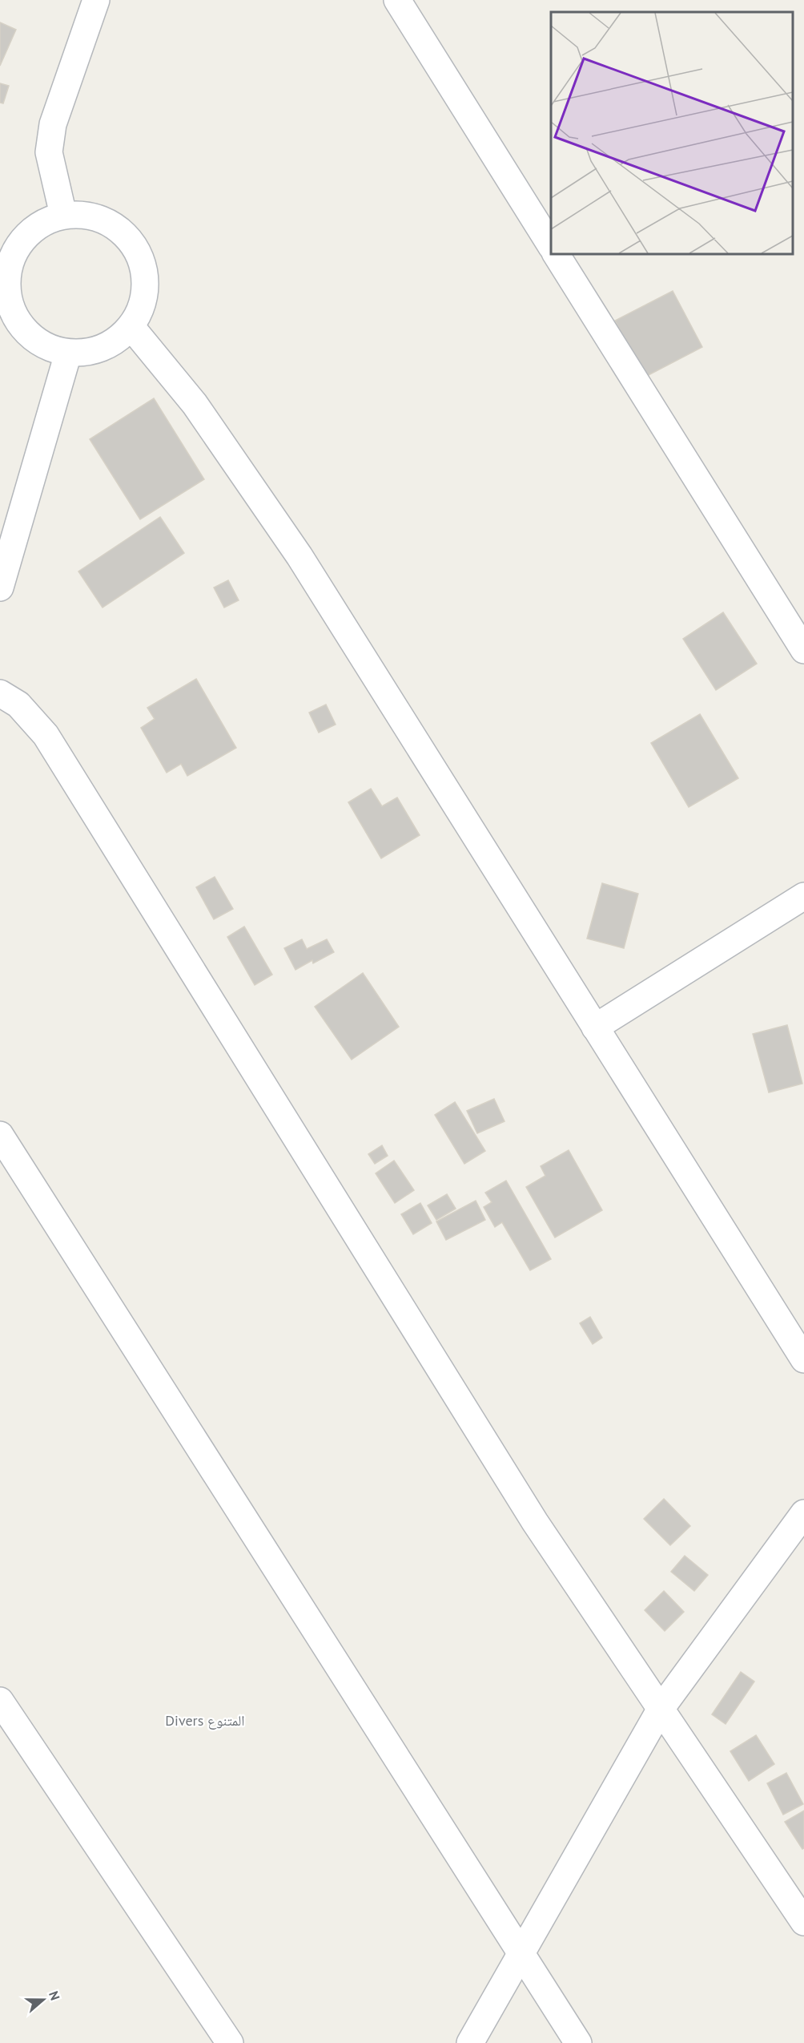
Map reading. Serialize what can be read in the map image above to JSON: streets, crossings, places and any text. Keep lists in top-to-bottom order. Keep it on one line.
{"districts":["Divers المتنوع"],"north":"right"}
